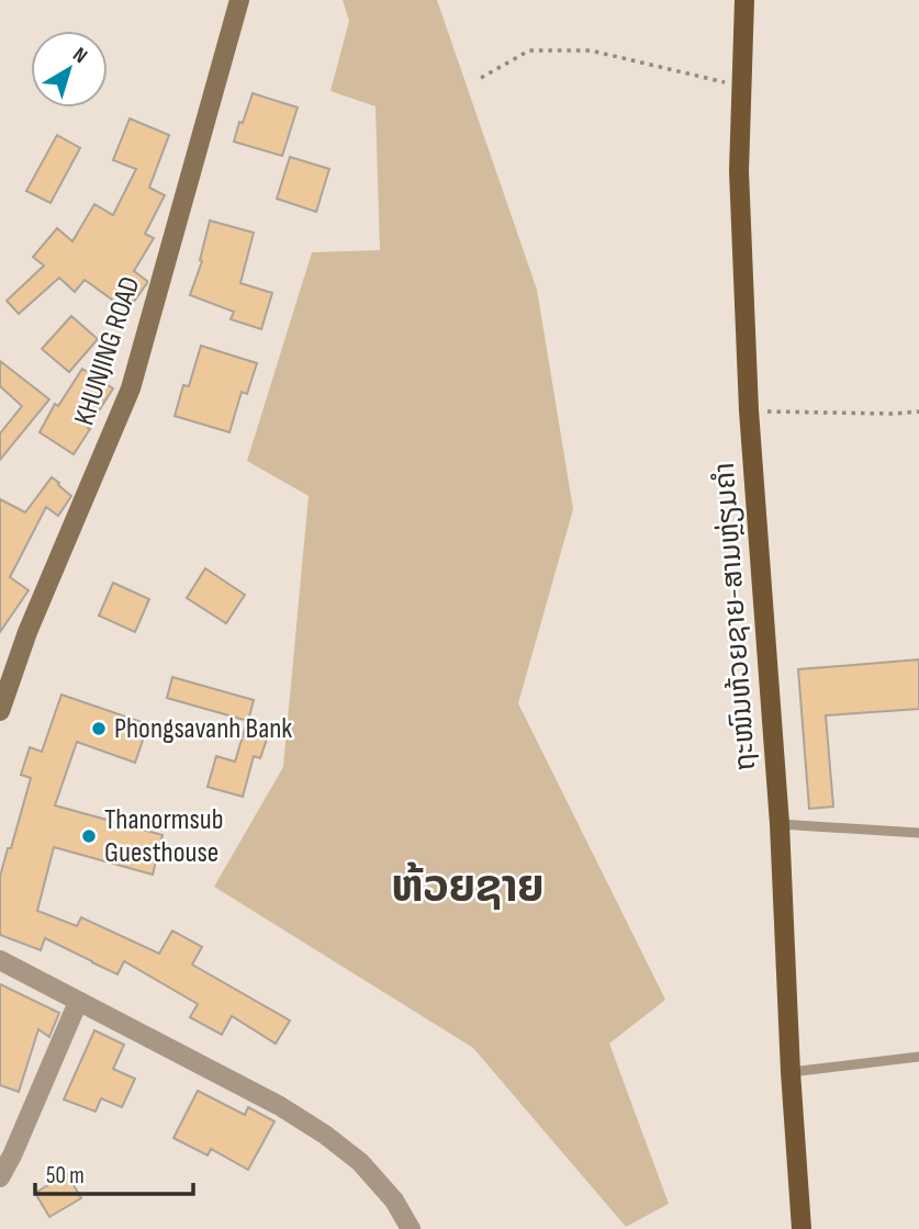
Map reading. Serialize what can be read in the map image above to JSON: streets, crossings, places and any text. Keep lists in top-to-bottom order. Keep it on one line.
{"streets":{"main road":["KHUNJING ROAD","ຖະໜົນຫ້ວຍຊາຍ-ສາມຫຼ່ຽມຄຳ"]},"districts":["ຫ້ວຍຊາຍ"],"places":["Phongsavanh Bank","Thanormsub Guesthouse"],"scale_bar":"50 m","north":"top right"}
